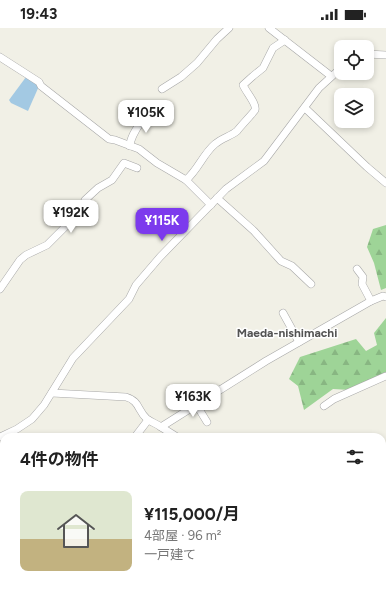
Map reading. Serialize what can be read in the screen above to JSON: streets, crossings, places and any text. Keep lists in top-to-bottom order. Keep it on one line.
{"districts":["Maeda-nishimachi"],"page":{"status":"19:43","price":["¥105K","¥192K","¥115K","¥163K"],"heading":"4件の物件","list":[{"name":"¥115,000/月","note":"4部屋 · 96 m² · 一戸建て"}]}}
